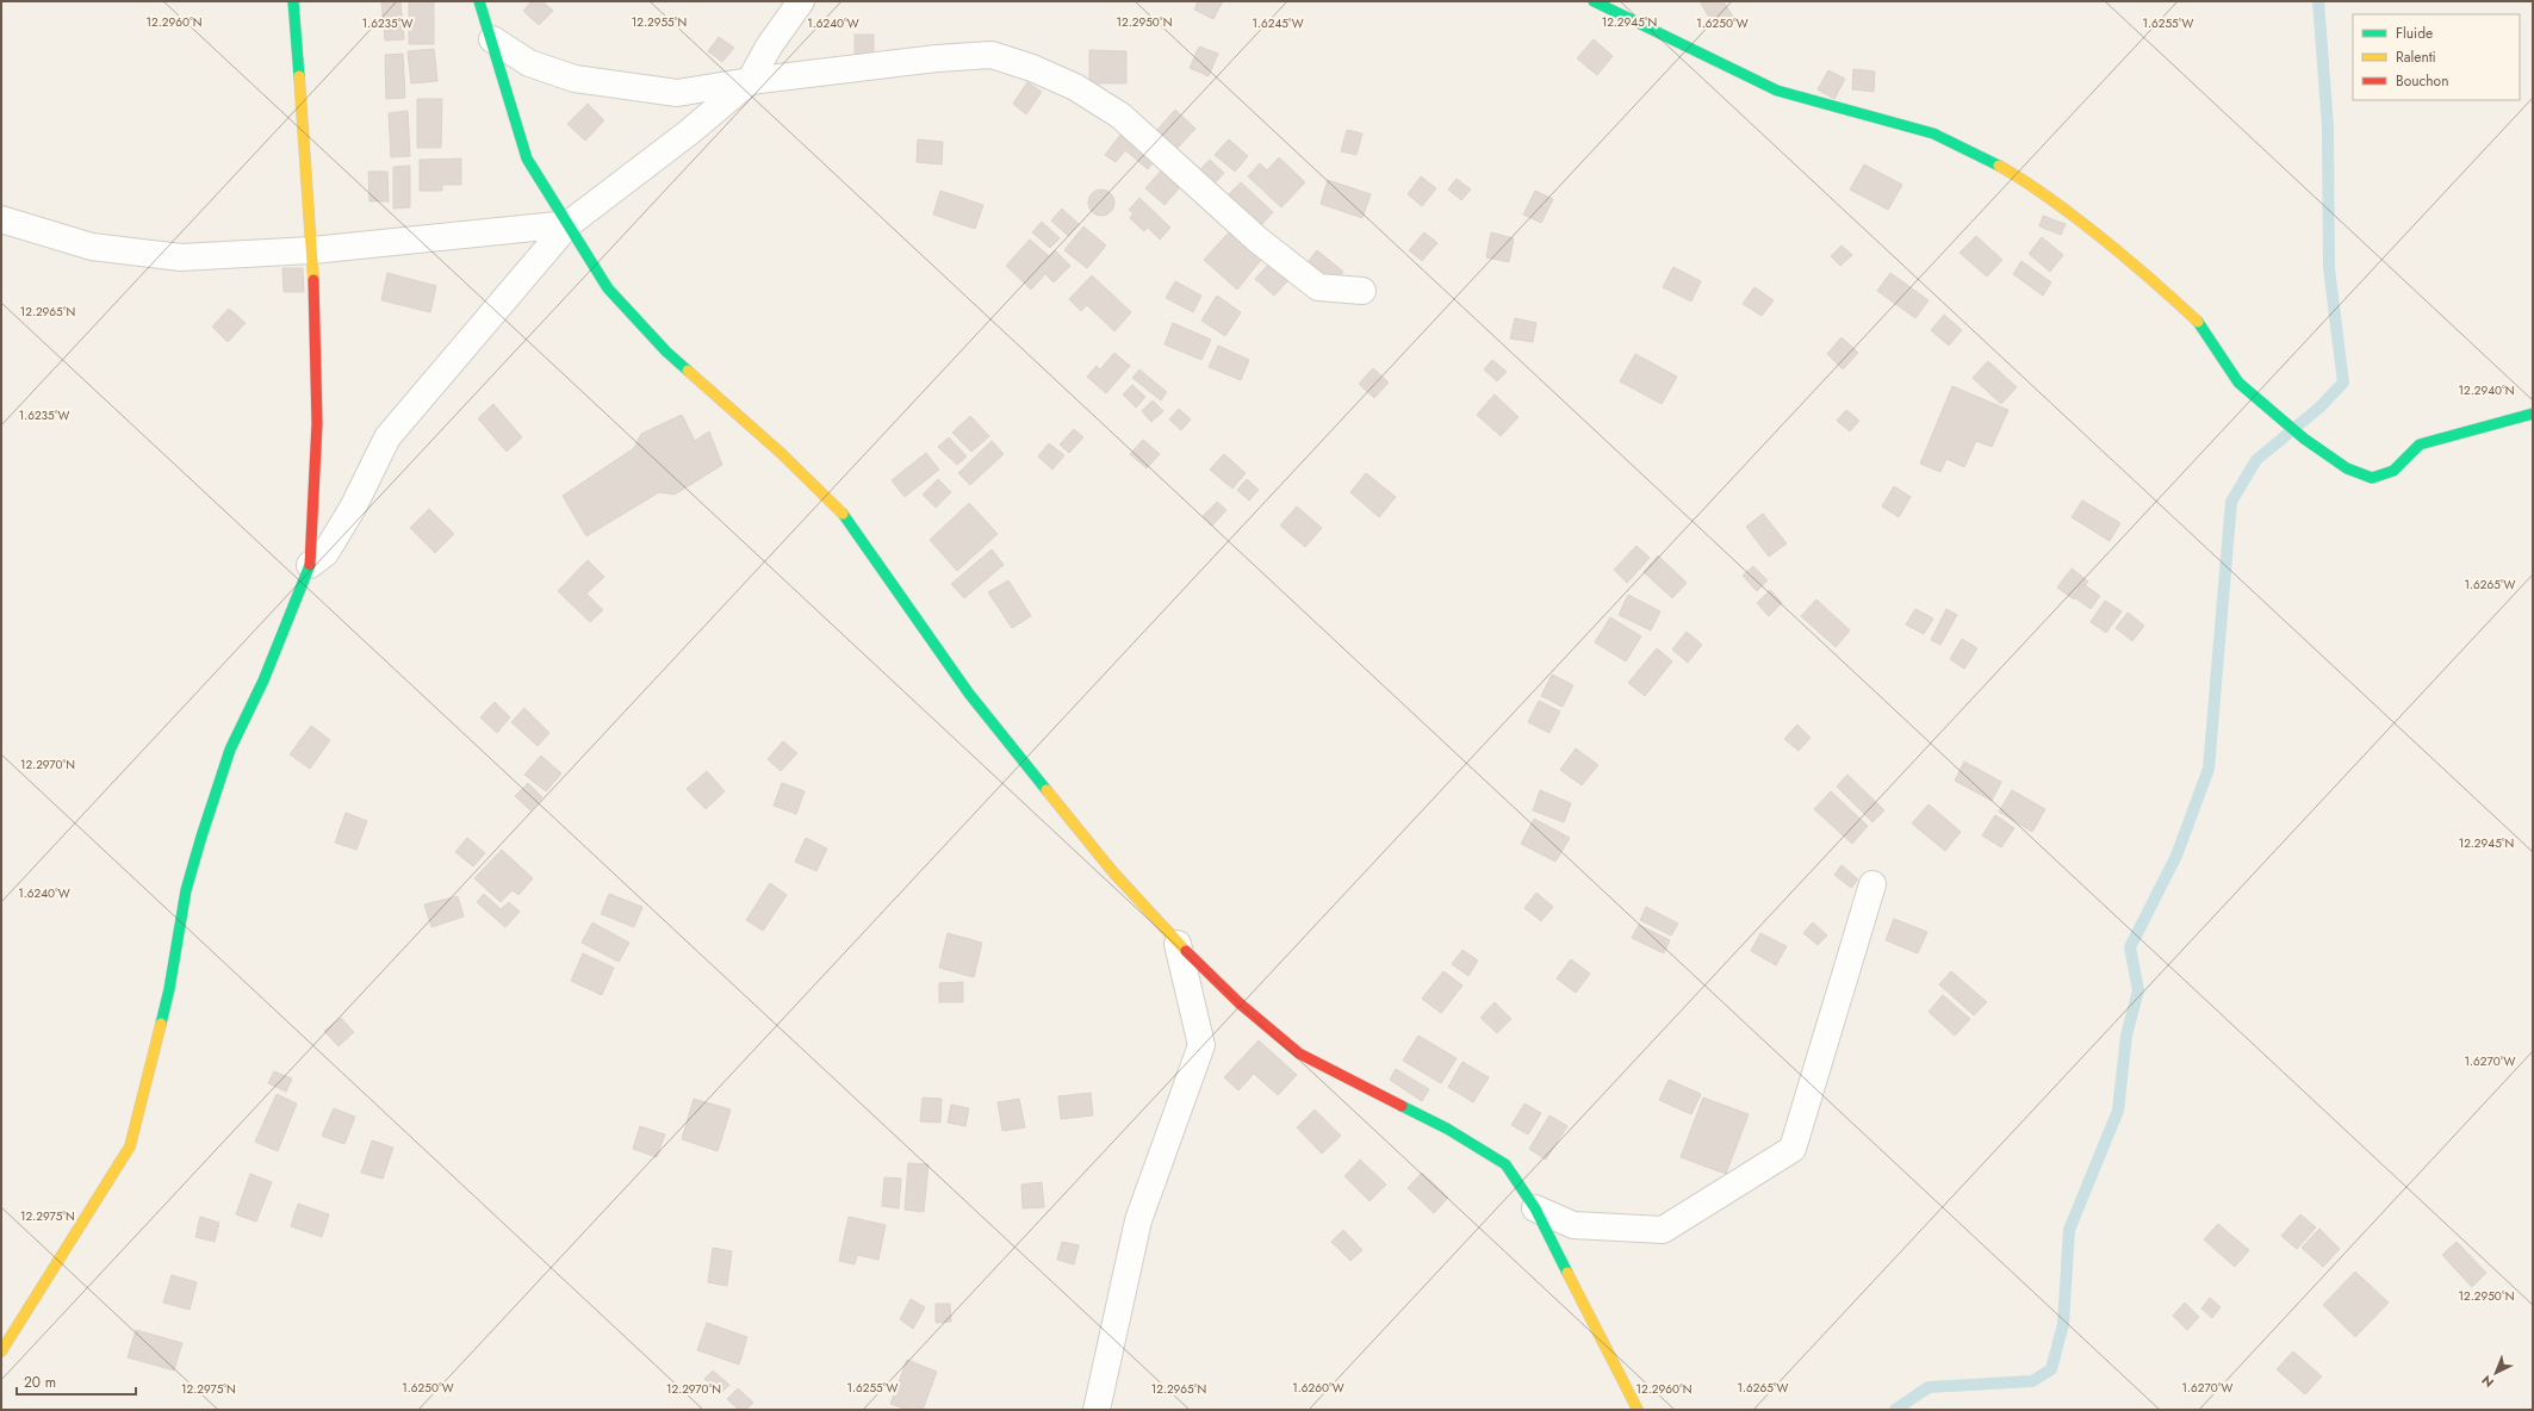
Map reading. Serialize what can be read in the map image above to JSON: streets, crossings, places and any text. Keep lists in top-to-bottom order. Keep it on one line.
{"legend":["Fluide","Ralenti","Bouchon"],"scale_bar":"20 m","north":"bottom left","coordinates":["12.2960°N","12.2955°N","12.2950°N","12.2945°N","1.6235°W","1.6240°W","1.6245°W","1.6250°W","1.6255°W","12.2965°N","12.2940°N","1.6265°W","12.2970°N","1.6270°W","12.2975°N","1.6260°W"]}
